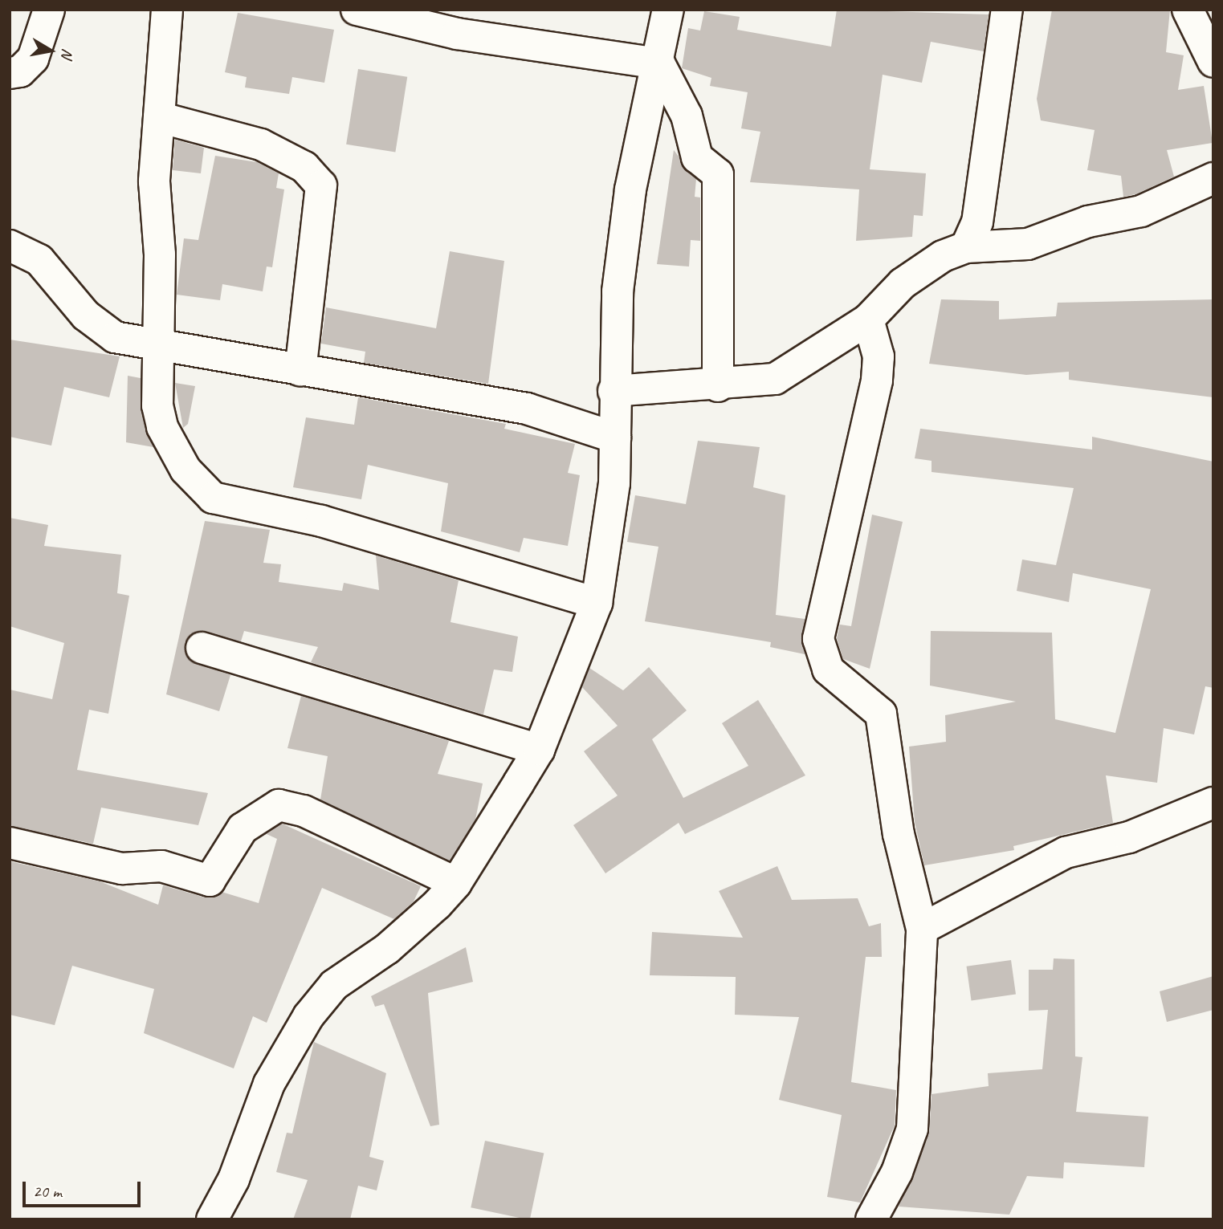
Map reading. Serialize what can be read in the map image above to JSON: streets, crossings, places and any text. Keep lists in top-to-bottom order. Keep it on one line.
{"scale_bar":"20 m","north":"right"}
